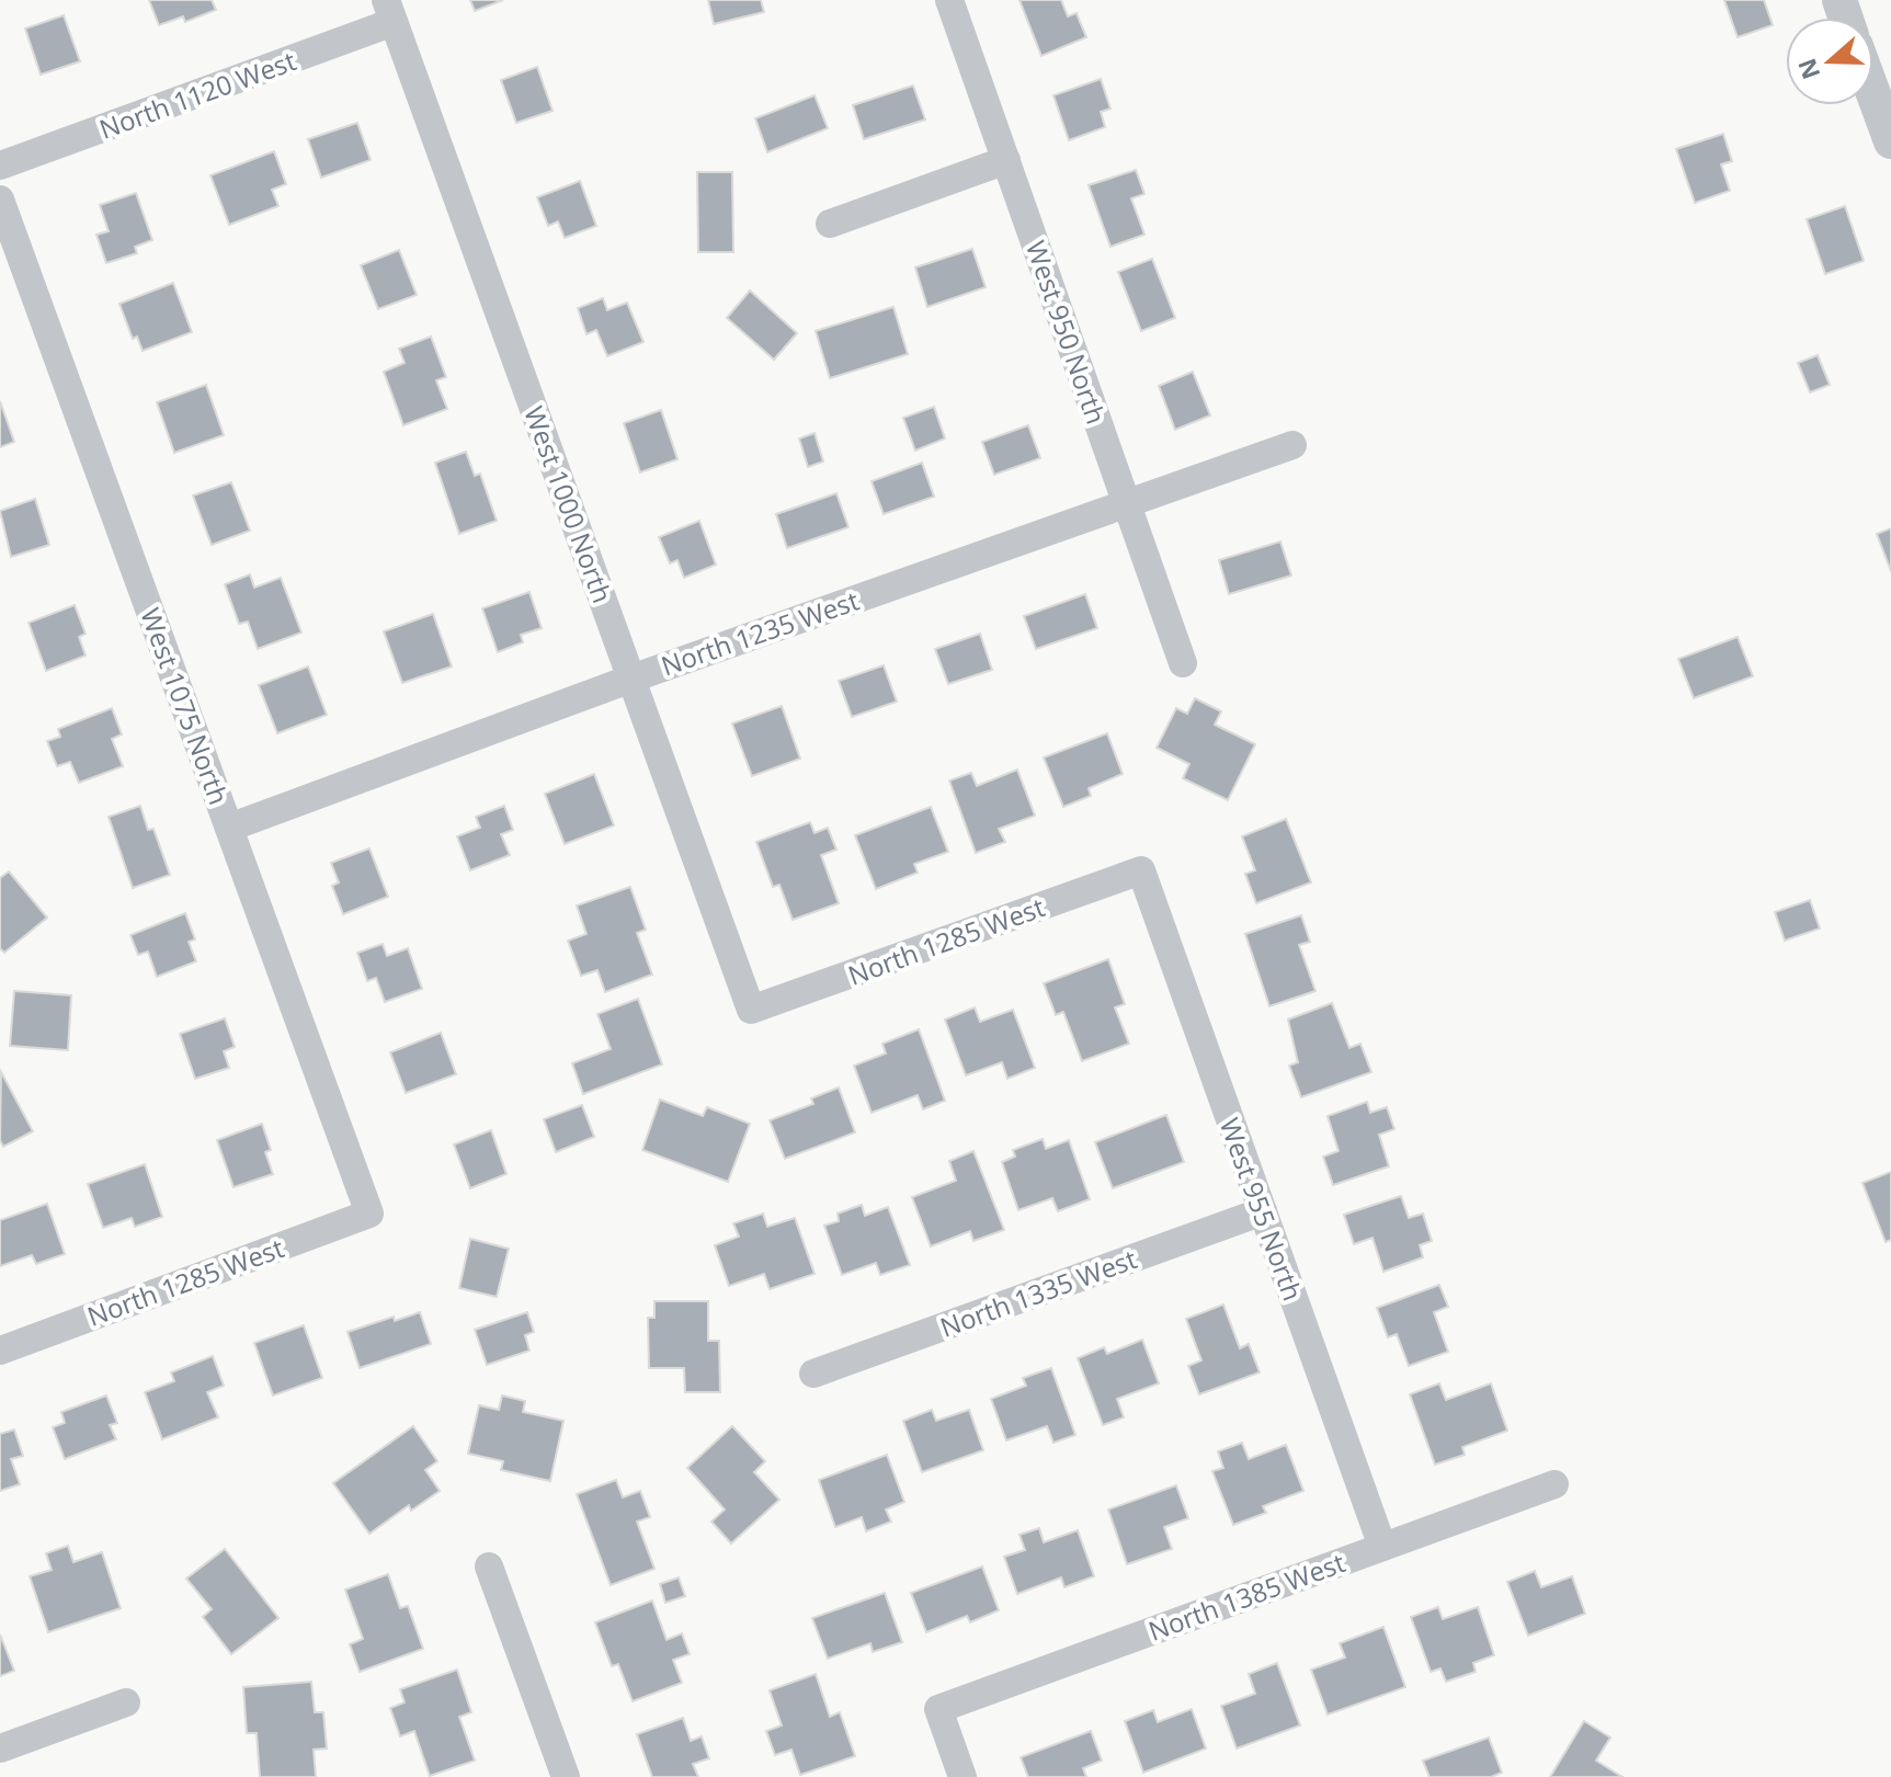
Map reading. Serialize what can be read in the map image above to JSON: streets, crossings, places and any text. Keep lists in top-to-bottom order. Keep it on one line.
{"streets":{"street":["North 1120 West","West 950 North","West 1000 North","North 1235 West","West 1075 North","North 1285 West","West 955 North","North 1335 West","North 1385 West"]},"crossings":[["North 1120 West","West 1000 North"],["West 950 North","North 1235 West"],["West 1000 North","North 1235 West"],["West 1000 North","North 1285 West"],["North 1235 West","West 1075 North"],["West 1075 North","North 1285 West"],["North 1285 West","West 955 North"],["West 955 North","North 1335 West"],["West 955 North","North 1385 West"]],"north":"left"}
